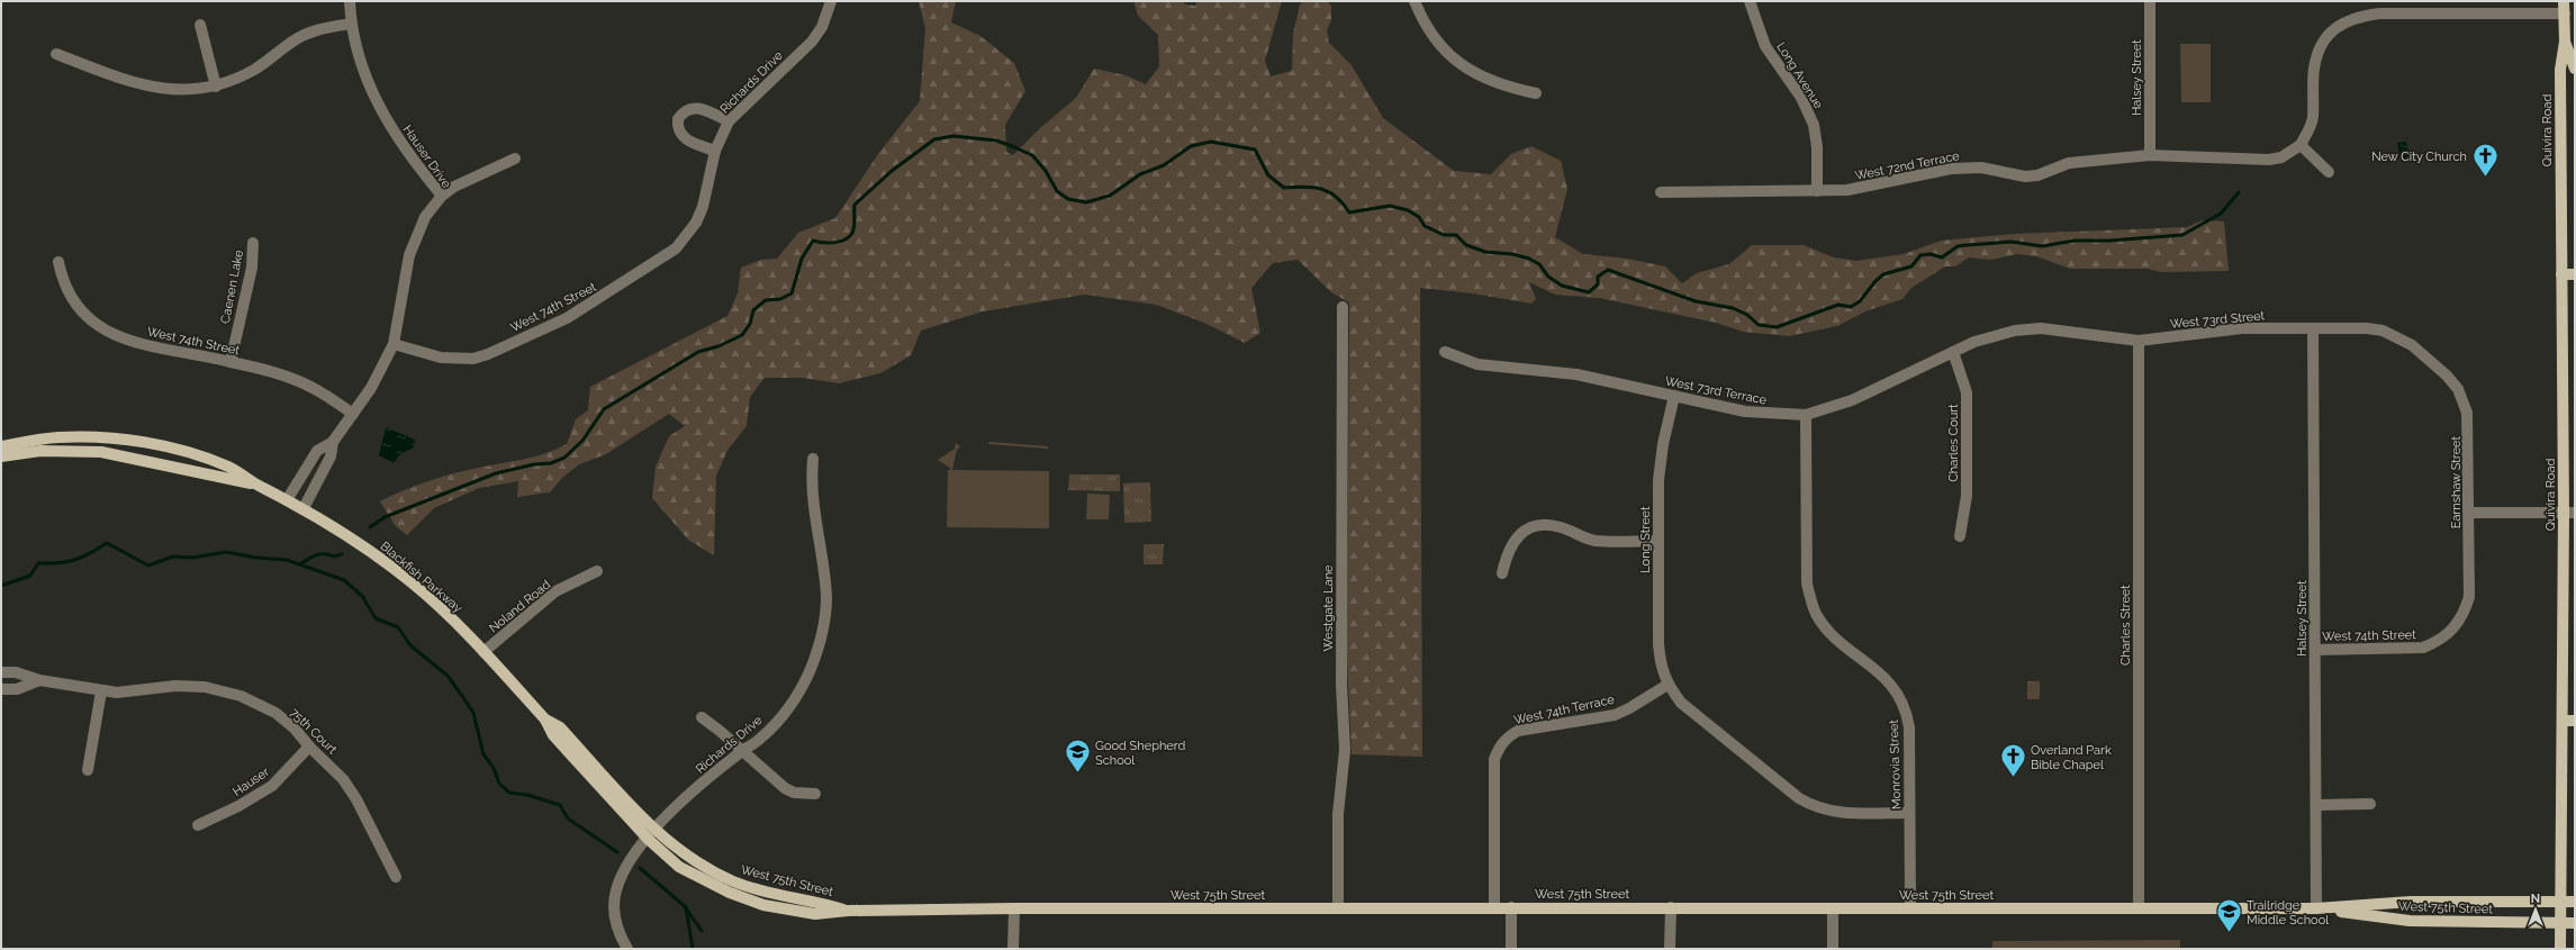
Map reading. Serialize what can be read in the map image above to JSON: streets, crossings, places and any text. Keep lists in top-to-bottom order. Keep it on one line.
{"streets":{"main road":["Quivira Road","Blackfish Parkway","West 75th Street"],"street":["Long Avenue","Halsey Street","Richards Drive","Hauser Drive","West 72nd Terrace","Caenen Lake","West 74th Street","West 73rd Street","West 73rd Terrace","Charles Court","Earnshaw Street","Long Street","Noland Road","Westgate Lane","Charles Street","West 74th Terrace","75th Court","Monrovia Street","Hauser"]},"crossings":[["Long Avenue","West 72nd Terrace"],["Halsey Street","West 72nd Terrace"],["Halsey Street","West 74th Street"],["Halsey Street","West 73rd Street"],["Halsey Street","West 75th Street"],["Richards Drive","West 74th Street"],["Richards Drive","Blackfish Parkway"],["Richards Drive","West 75th Street"],["Quivira Road","West 75th Street"],["Hauser Drive","West 74th Street"],["Hauser Drive","Blackfish Parkway"],["Caenen Lake","West 74th Street"],["West 74th Street","Earnshaw Street"],["West 73rd Street","West 73rd Terrace"],["West 73rd Street","Earnshaw Street"],["West 73rd Street","Charles Street"],["West 73rd Terrace","Charles Court"],["West 73rd Terrace","Long Street"],["West 73rd Terrace","Monrovia Street"],["Long Street","West 74th Terrace"],["Blackfish Parkway","Noland Road"],["Blackfish Parkway","West 75th Street"],["Westgate Lane","West 75th Street"],["Charles Street","West 75th Street"],["West 74th Terrace","West 75th Street"],["75th Court","Hauser"],["Monrovia Street","West 75th Street"]],"places":{"church":["New City Church","Overland Park Bible Chapel"],"school or university":["Good Shepherd School","Trailridge Middle School"]},"north":"top"}
